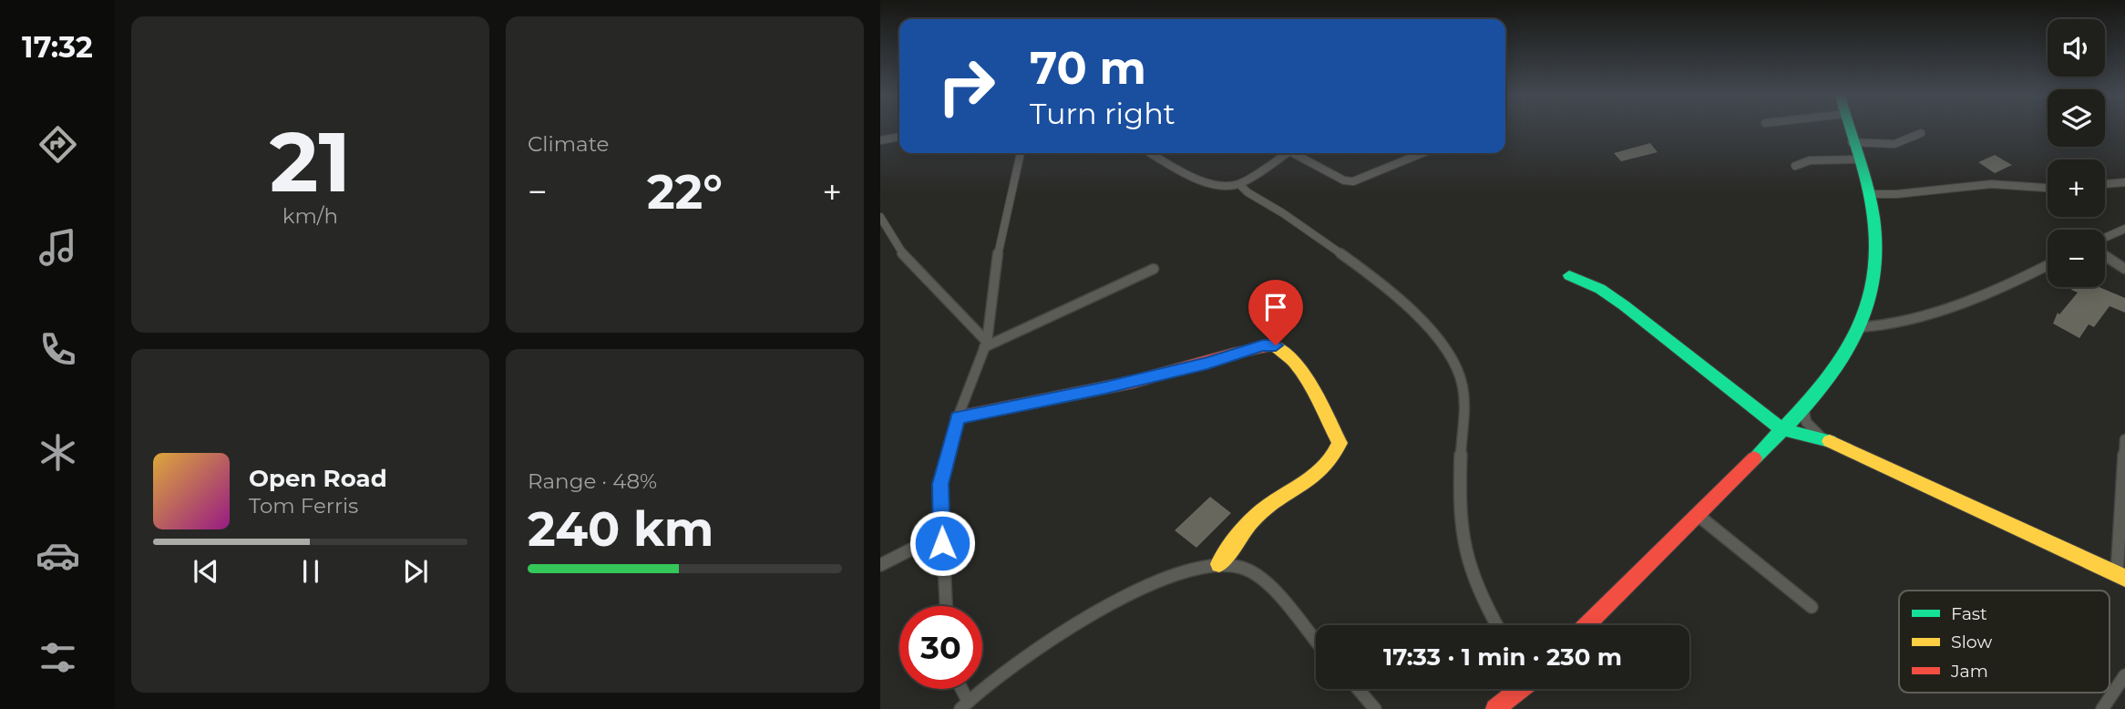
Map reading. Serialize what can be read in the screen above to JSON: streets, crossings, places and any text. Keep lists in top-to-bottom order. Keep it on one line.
{"legend":["Fast","Slow","Jam"],"page":{"tabs":"17:32","tile":[["21","km/h"],"Climate",["Range · 48%","240 km"]],"map_buttons":["+","−"],"turn":["70 m","Turn right"],"heat":["−","22°","+"],"song":["Open Road","Tom Ferris"],"limit":"30","trip":"17:33 · 1 min · 230 m"}}
